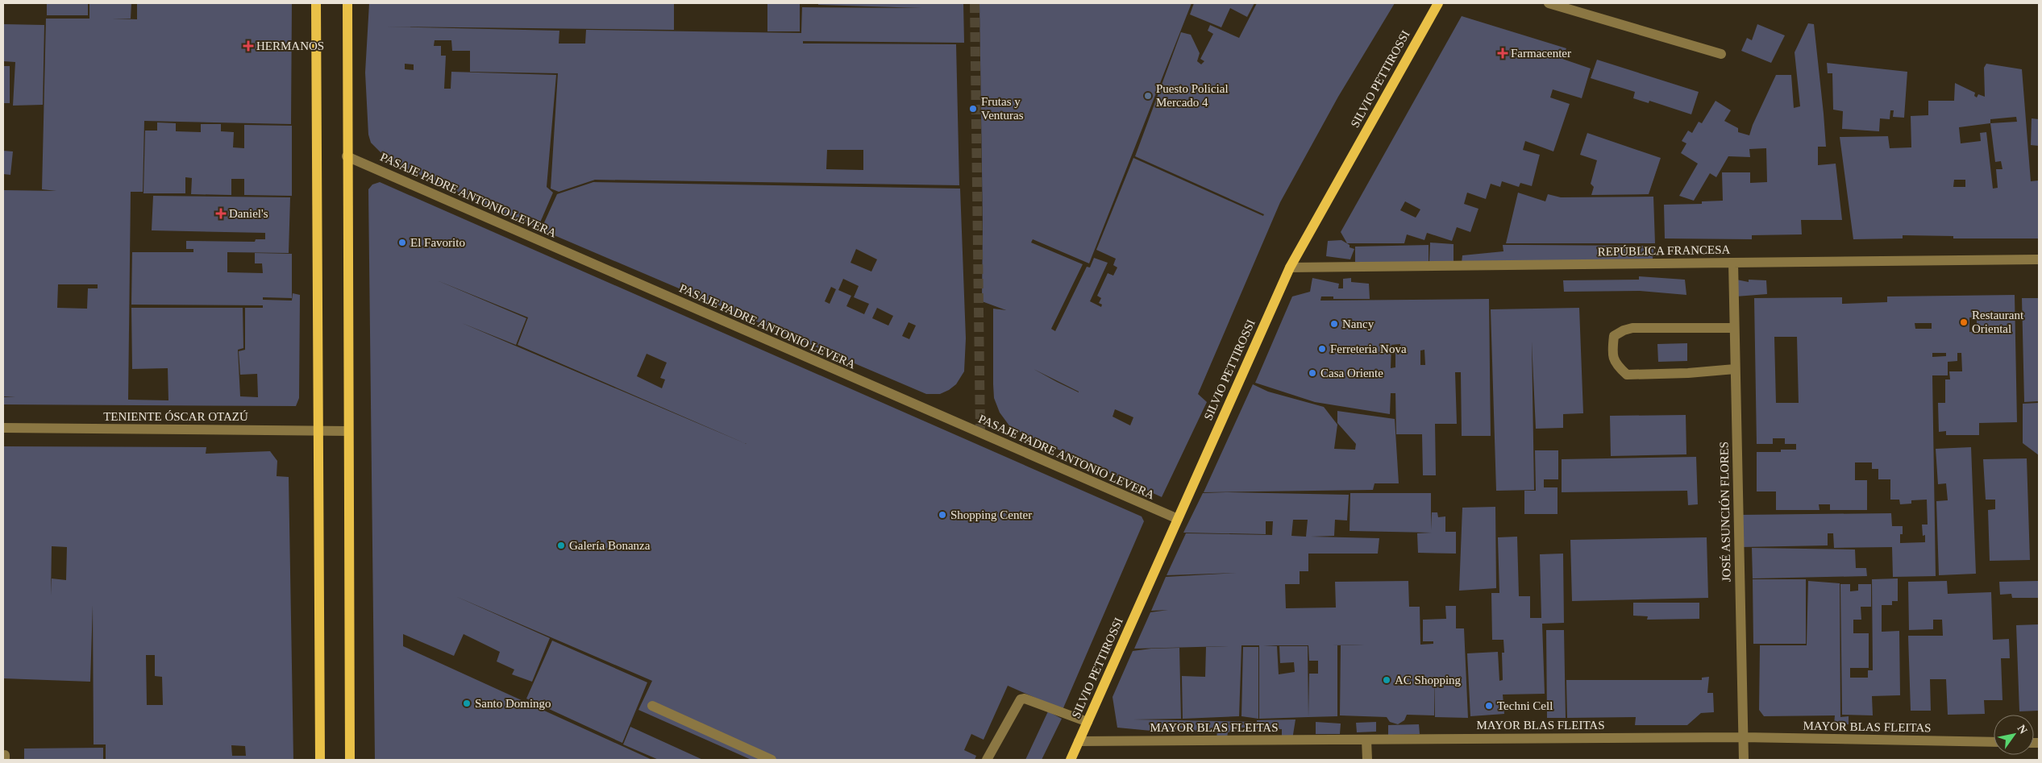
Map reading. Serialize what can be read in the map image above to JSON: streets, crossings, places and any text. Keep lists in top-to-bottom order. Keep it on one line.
{"streets":{"main road":["SILVIO PETTIROSSI"],"street":["PASAJE PADRE ANTONIO LEVERA","REPÚBLICA FRANCESA","TENIENTE ÓSCAR OTAZÚ","JOSÉ ASUNCIÓN FLORES","MAYOR BLAS FLEITAS"]},"crossings":[["SILVIO PETTIROSSI","PASAJE PADRE ANTONIO LEVERA"],["SILVIO PETTIROSSI","REPÚBLICA FRANCESA"],["SILVIO PETTIROSSI","MAYOR BLAS FLEITAS"],["REPÚBLICA FRANCESA","JOSÉ ASUNCIÓN FLORES"],["JOSÉ ASUNCIÓN FLORES","MAYOR BLAS FLEITAS"]],"places":{"health":["HERMANOS","Farmacenter","Daniel's"],"other":["Puesto Policial Mercado 4","Frutas y Venturas","El Favorito","Restaurant Oriental","Nancy","Ferreteria Nova","Casa Oriente","Shopping Center","Galería Bonanza","AC Shopping","Santo Domingo","Techni Cell"]},"north":"top right"}
